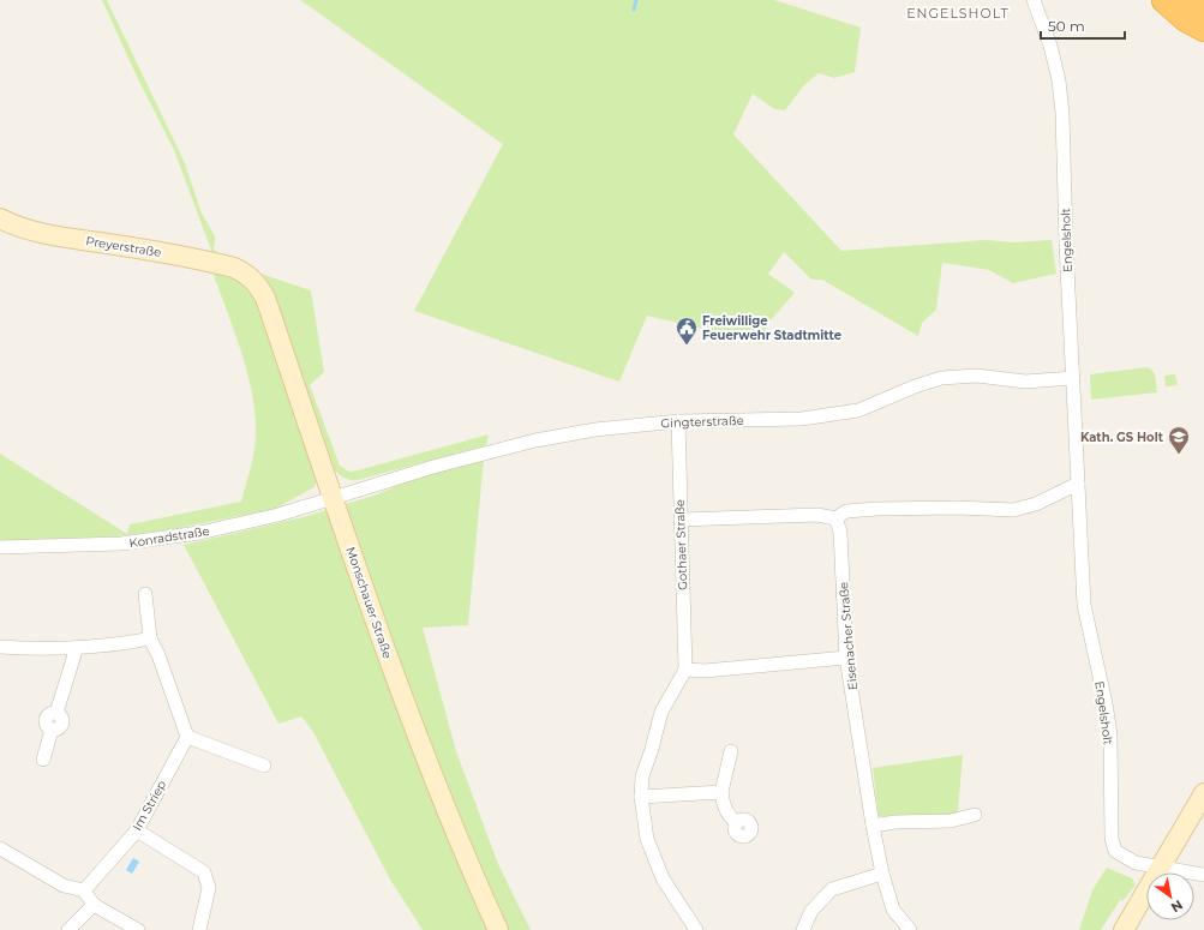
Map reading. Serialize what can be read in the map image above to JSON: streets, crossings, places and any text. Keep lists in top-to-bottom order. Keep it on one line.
{"streets":{"main road":["Preyerstraße","Monschauer Straße"],"street":["Engelsholt","Gingterstraße","Konradstraße","Gothaer Straße","Eisenacher Straße","Im Striep"]},"crossings":[["Engelsholt","Gingterstraße"],["Preyerstraße","Monschauer Straße"],["Gingterstraße","Konradstraße"],["Gingterstraße","Gothaer Straße"],["Gingterstraße","Monschauer Straße"],["Konradstraße","Monschauer Straße"]],"districts":["ENGELSHOLT"],"places":{"public building":["Freiwillige Feuerwehr Stadtmitte"],"school or university":["Kath. GS Holt"]},"scale_bar":"50 m","north":"bottom right"}
